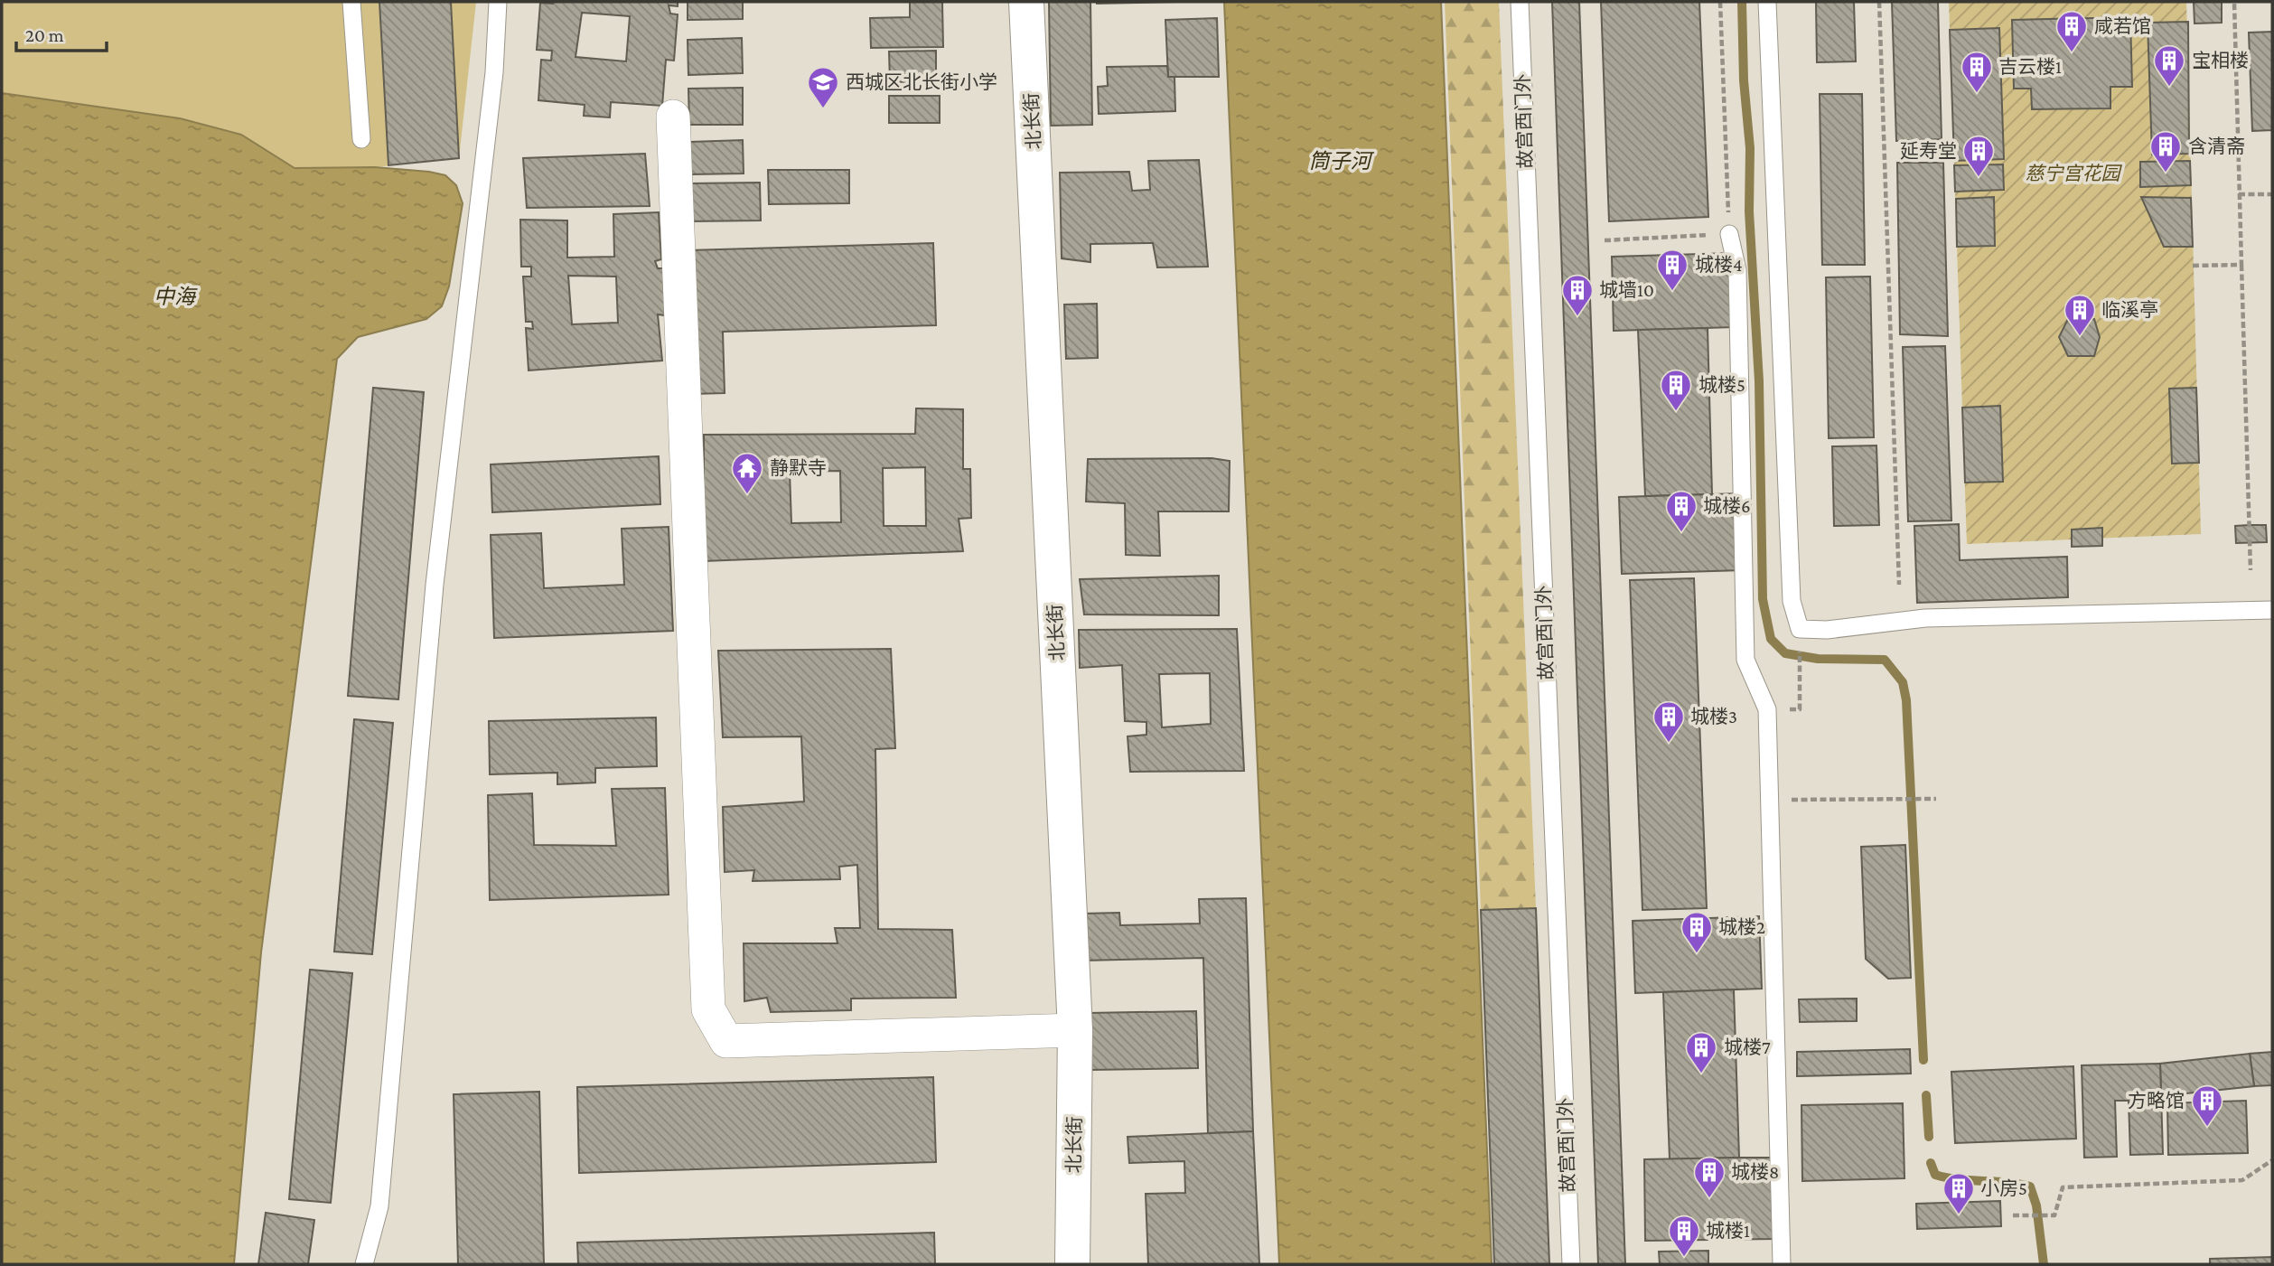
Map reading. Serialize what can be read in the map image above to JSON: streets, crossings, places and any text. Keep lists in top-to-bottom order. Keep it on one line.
{"streets":{"street":["北长街"],"lane":["故宫西门外"]},"water":["筒子河","中海"],"parks":["慈宁宫花园"],"places":{"building":["咸若馆","宝相楼","吉云楼1","含清斋","延寿堂","城楼4","城墙10","临溪亭","城楼5","城楼6","城楼3","城楼2","城楼7","方略馆","城楼8","小房5","城楼1"],"school or university":["西城区北长街小学"],"temple":["静默寺"]},"scale_bar":"20 m"}
